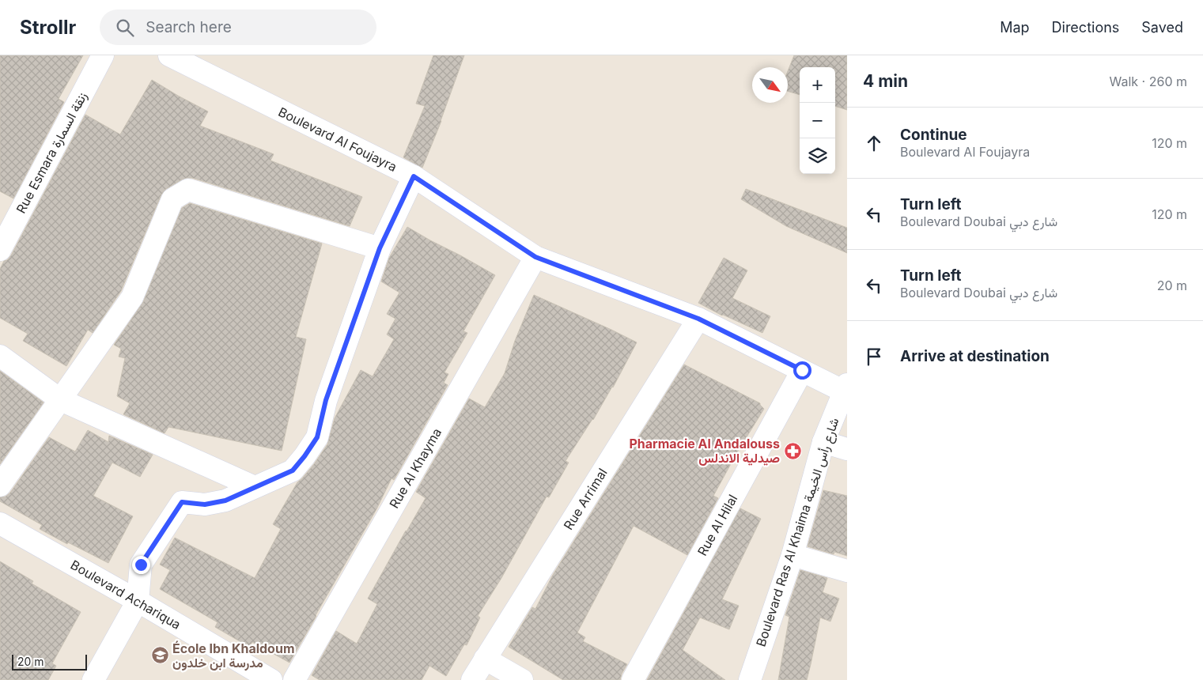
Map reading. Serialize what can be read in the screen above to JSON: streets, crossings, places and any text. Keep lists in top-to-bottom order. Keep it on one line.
{"streets":{"street":["Boulevard Al Foujayra","Rue Esmara زنقة السمارة","Rue Al Khayma","Rue Arrimal","Rue Al Hilal","Boulevard Ras Al Khaima شارع رأس الخيمة","Boulevard Achariqua"]},"crossings":[["Boulevard Al Foujayra","Rue Al Khayma"],["Boulevard Al Foujayra","Rue Arrimal"],["Boulevard Al Foujayra","Rue Al Hilal"],["Boulevard Al Foujayra","Boulevard Ras Al Khaima شارع رأس الخيمة"]],"places":{"pharmacy":["Pharmacie Al Andalouss صيدلية الاندلس"],"school or university":["École Ibn Khaldoum مدرسة ابن خلدون"]},"scale_bar":"20 m","north":"bottom right","page":{"header":"Strollr","search":"Search here","nav":["Map","Directions","Saved"],"heading":["4 min","Walk · 260 m"],"map_buttons":["+","−"],"list":[["Continue","Boulevard Al Foujayra","120 m"],["Turn left","Boulevard Doubai شارع دبي","120 m"],["Turn left","Boulevard Doubai شارع دبي","20 m"],"Arrive at destination"],"scale":"20 m"}}
